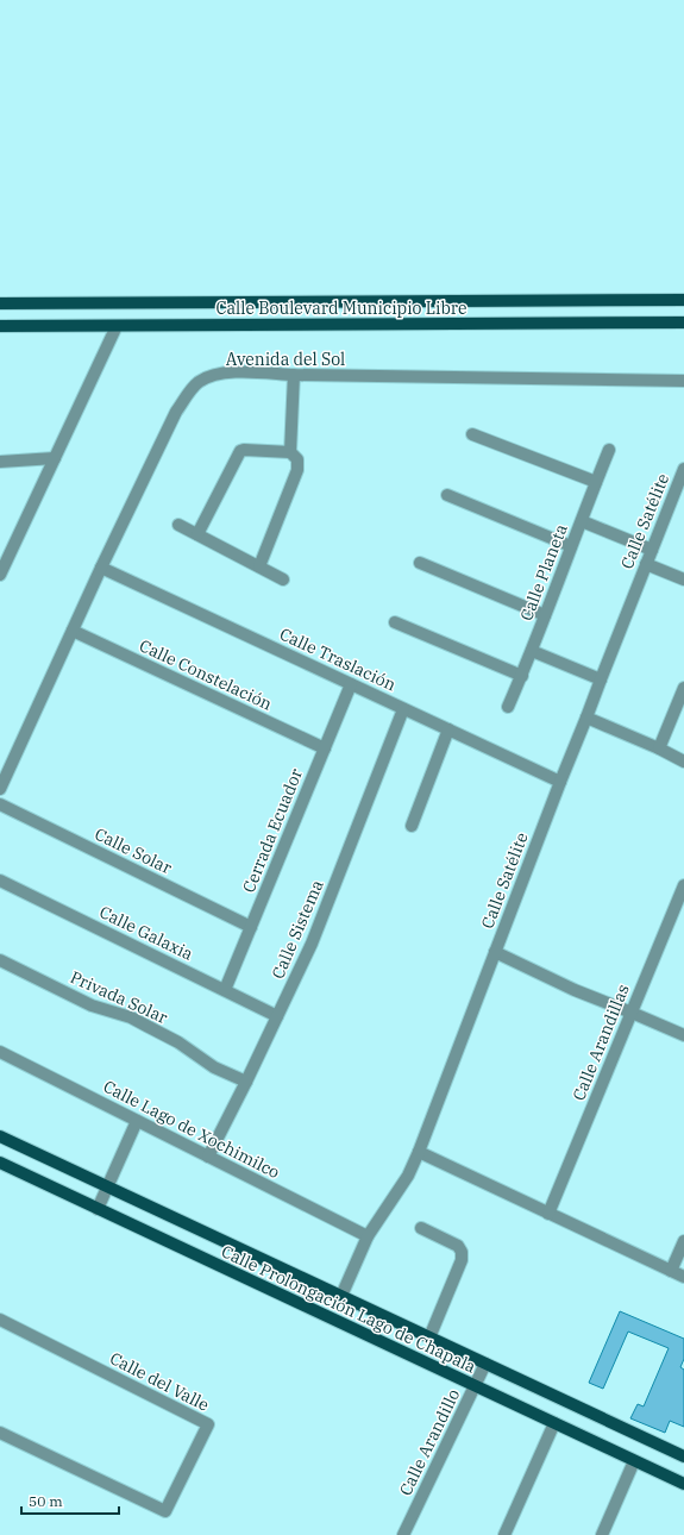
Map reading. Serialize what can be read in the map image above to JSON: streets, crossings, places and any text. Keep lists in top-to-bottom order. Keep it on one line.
{"streets":{"main road":["Calle Boulevard Municipio Libre","Calle Prolongación Lago de Chapala"],"street":["Avenida del Sol","Calle Satélite","Calle Planeta","Calle Traslación","Calle Constelación","Cerrada Ecuador","Calle Solar","Calle Sistema","Calle Galaxia","Privada Solar","Calle Arandillas","Calle Lago de Xochimilco","Calle del Valle","Calle Arandillo"]},"crossings":[["Avenida del Sol","Calle Traslación"],["Avenida del Sol","Calle Constelación"],["Calle Satélite","Calle Traslación"],["Calle Satélite","Calle Lago de Xochimilco"],["Calle Satélite","Calle Prolongación Lago de Chapala"],["Calle Traslación","Cerrada Ecuador"],["Calle Traslación","Calle Sistema"],["Calle Constelación","Cerrada Ecuador"],["Cerrada Ecuador","Calle Solar"],["Cerrada Ecuador","Calle Galaxia"],["Calle Sistema","Calle Galaxia"],["Calle Sistema","Privada Solar"],["Calle Sistema","Calle Lago de Xochimilco"],["Calle Prolongación Lago de Chapala","Calle Arandillo"]],"scale_bar":"50 m"}
